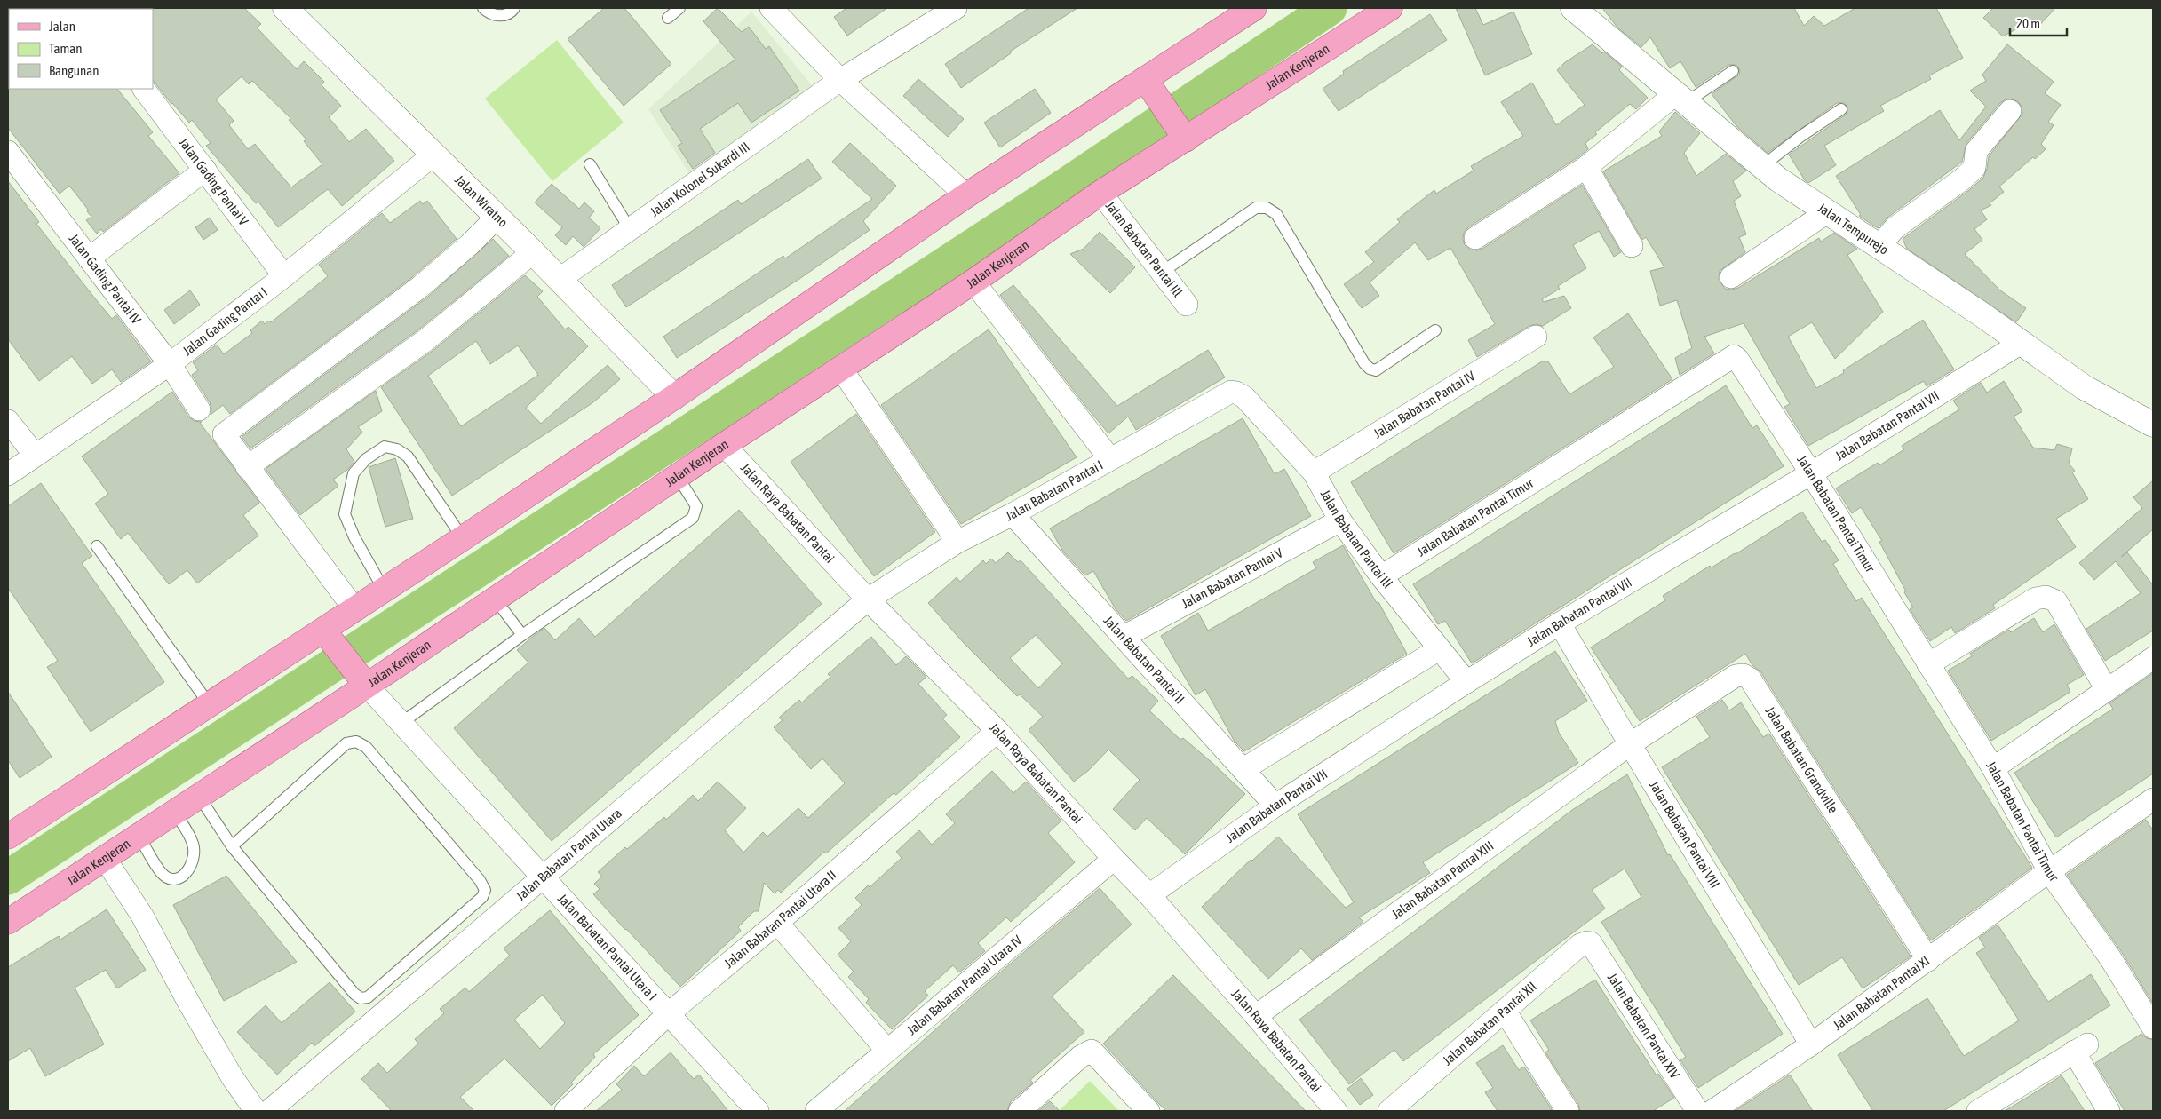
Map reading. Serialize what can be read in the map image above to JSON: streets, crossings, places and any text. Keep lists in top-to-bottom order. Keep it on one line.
{"streets":{"main road":["Jalan Kenjeran","Jalan Wiratno","Jalan Tempurejo"],"street":["Jalan Kolonel Sukardi III","Jalan Gading Pantai V","Jalan Babatan Pantai Ill","Jalan Gading Pantai IV","Jalan Gading Pantai I","Jalan Babatan Pantai IV","Jalan Babatan Pantai VII","Jalan Babatan Pantai I","Jalan Raya Babatan Pantai","Jalan Babatan Pantai Timur","Jalan Babatan Pantai V","Jalan Babatan Pantai II","Jalan Babatan Grandville","Jalan Babatan Pantai VIII","Jalan Babatan Pantai Utara","Jalan Babatan Pantai XIII","Jalan Babatan Pantai Utara II","Jalan Babatan Pantai Utara I","Jalan Babatan Pantai Utara IV","Jalan Babatan Pantai XI","Jalan Babatan Pantai XII","Jalan Babatan Pantai XIV"]},"crossings":[["Jalan Kenjeran","Jalan Babatan Pantai Ill"],["Jalan Kenjeran","Jalan Raya Babatan Pantai"],["Jalan Kenjeran","Jalan Babatan Pantai Utara I"],["Jalan Kolonel Sukardi III","Jalan Wiratno"],["Jalan Gading Pantai V","Jalan Gading Pantai I"],["Jalan Wiratno","Jalan Gading Pantai I"],["Jalan Tempurejo","Jalan Babatan Pantai VII"],["Jalan Babatan Pantai Ill","Jalan Babatan Pantai IV"],["Jalan Babatan Pantai Ill","Jalan Babatan Pantai VII"],["Jalan Babatan Pantai Ill","Jalan Babatan Pantai I"],["Jalan Babatan Pantai Ill","Jalan Babatan Pantai Timur"],["Jalan Babatan Pantai Ill","Jalan Babatan Pantai V"],["Jalan Gading Pantai IV","Jalan Gading Pantai I"],["Jalan Babatan Pantai VII","Jalan Raya Babatan Pantai"],["Jalan Babatan Pantai VII","Jalan Babatan Pantai Timur"],["Jalan Babatan Pantai VII","Jalan Babatan Pantai II"],["Jalan Babatan Pantai VII","Jalan Babatan Pantai VIII"],["Jalan Babatan Pantai I","Jalan Raya Babatan Pantai"],["Jalan Babatan Pantai I","Jalan Babatan Pantai II"],["Jalan Babatan Pantai I","Jalan Babatan Pantai Utara"],["Jalan Raya Babatan Pantai","Jalan Babatan Pantai Utara"],["Jalan Raya Babatan Pantai","Jalan Babatan Pantai XIII"],["Jalan Raya Babatan Pantai","Jalan Babatan Pantai Utara II"],["Jalan Raya Babatan Pantai","Jalan Babatan Pantai Utara IV"],["Jalan Babatan Pantai Timur","Jalan Babatan Pantai XI"],["Jalan Babatan Pantai V","Jalan Babatan Pantai II"],["Jalan Babatan Grandville","Jalan Babatan Pantai VIII"],["Jalan Babatan Grandville","Jalan Babatan Pantai XIII"],["Jalan Babatan Grandville","Jalan Babatan Pantai XI"],["Jalan Babatan Pantai VIII","Jalan Babatan Pantai XIII"],["Jalan Babatan Pantai VIII","Jalan Babatan Pantai XI"],["Jalan Babatan Pantai Utara","Jalan Babatan Pantai Utara I"],["Jalan Babatan Pantai Utara II","Jalan Babatan Pantai Utara I"],["Jalan Babatan Pantai XII","Jalan Babatan Pantai XIV"]],"legend":["Jalan","Taman","Bangunan"],"scale_bar":"20 m"}
